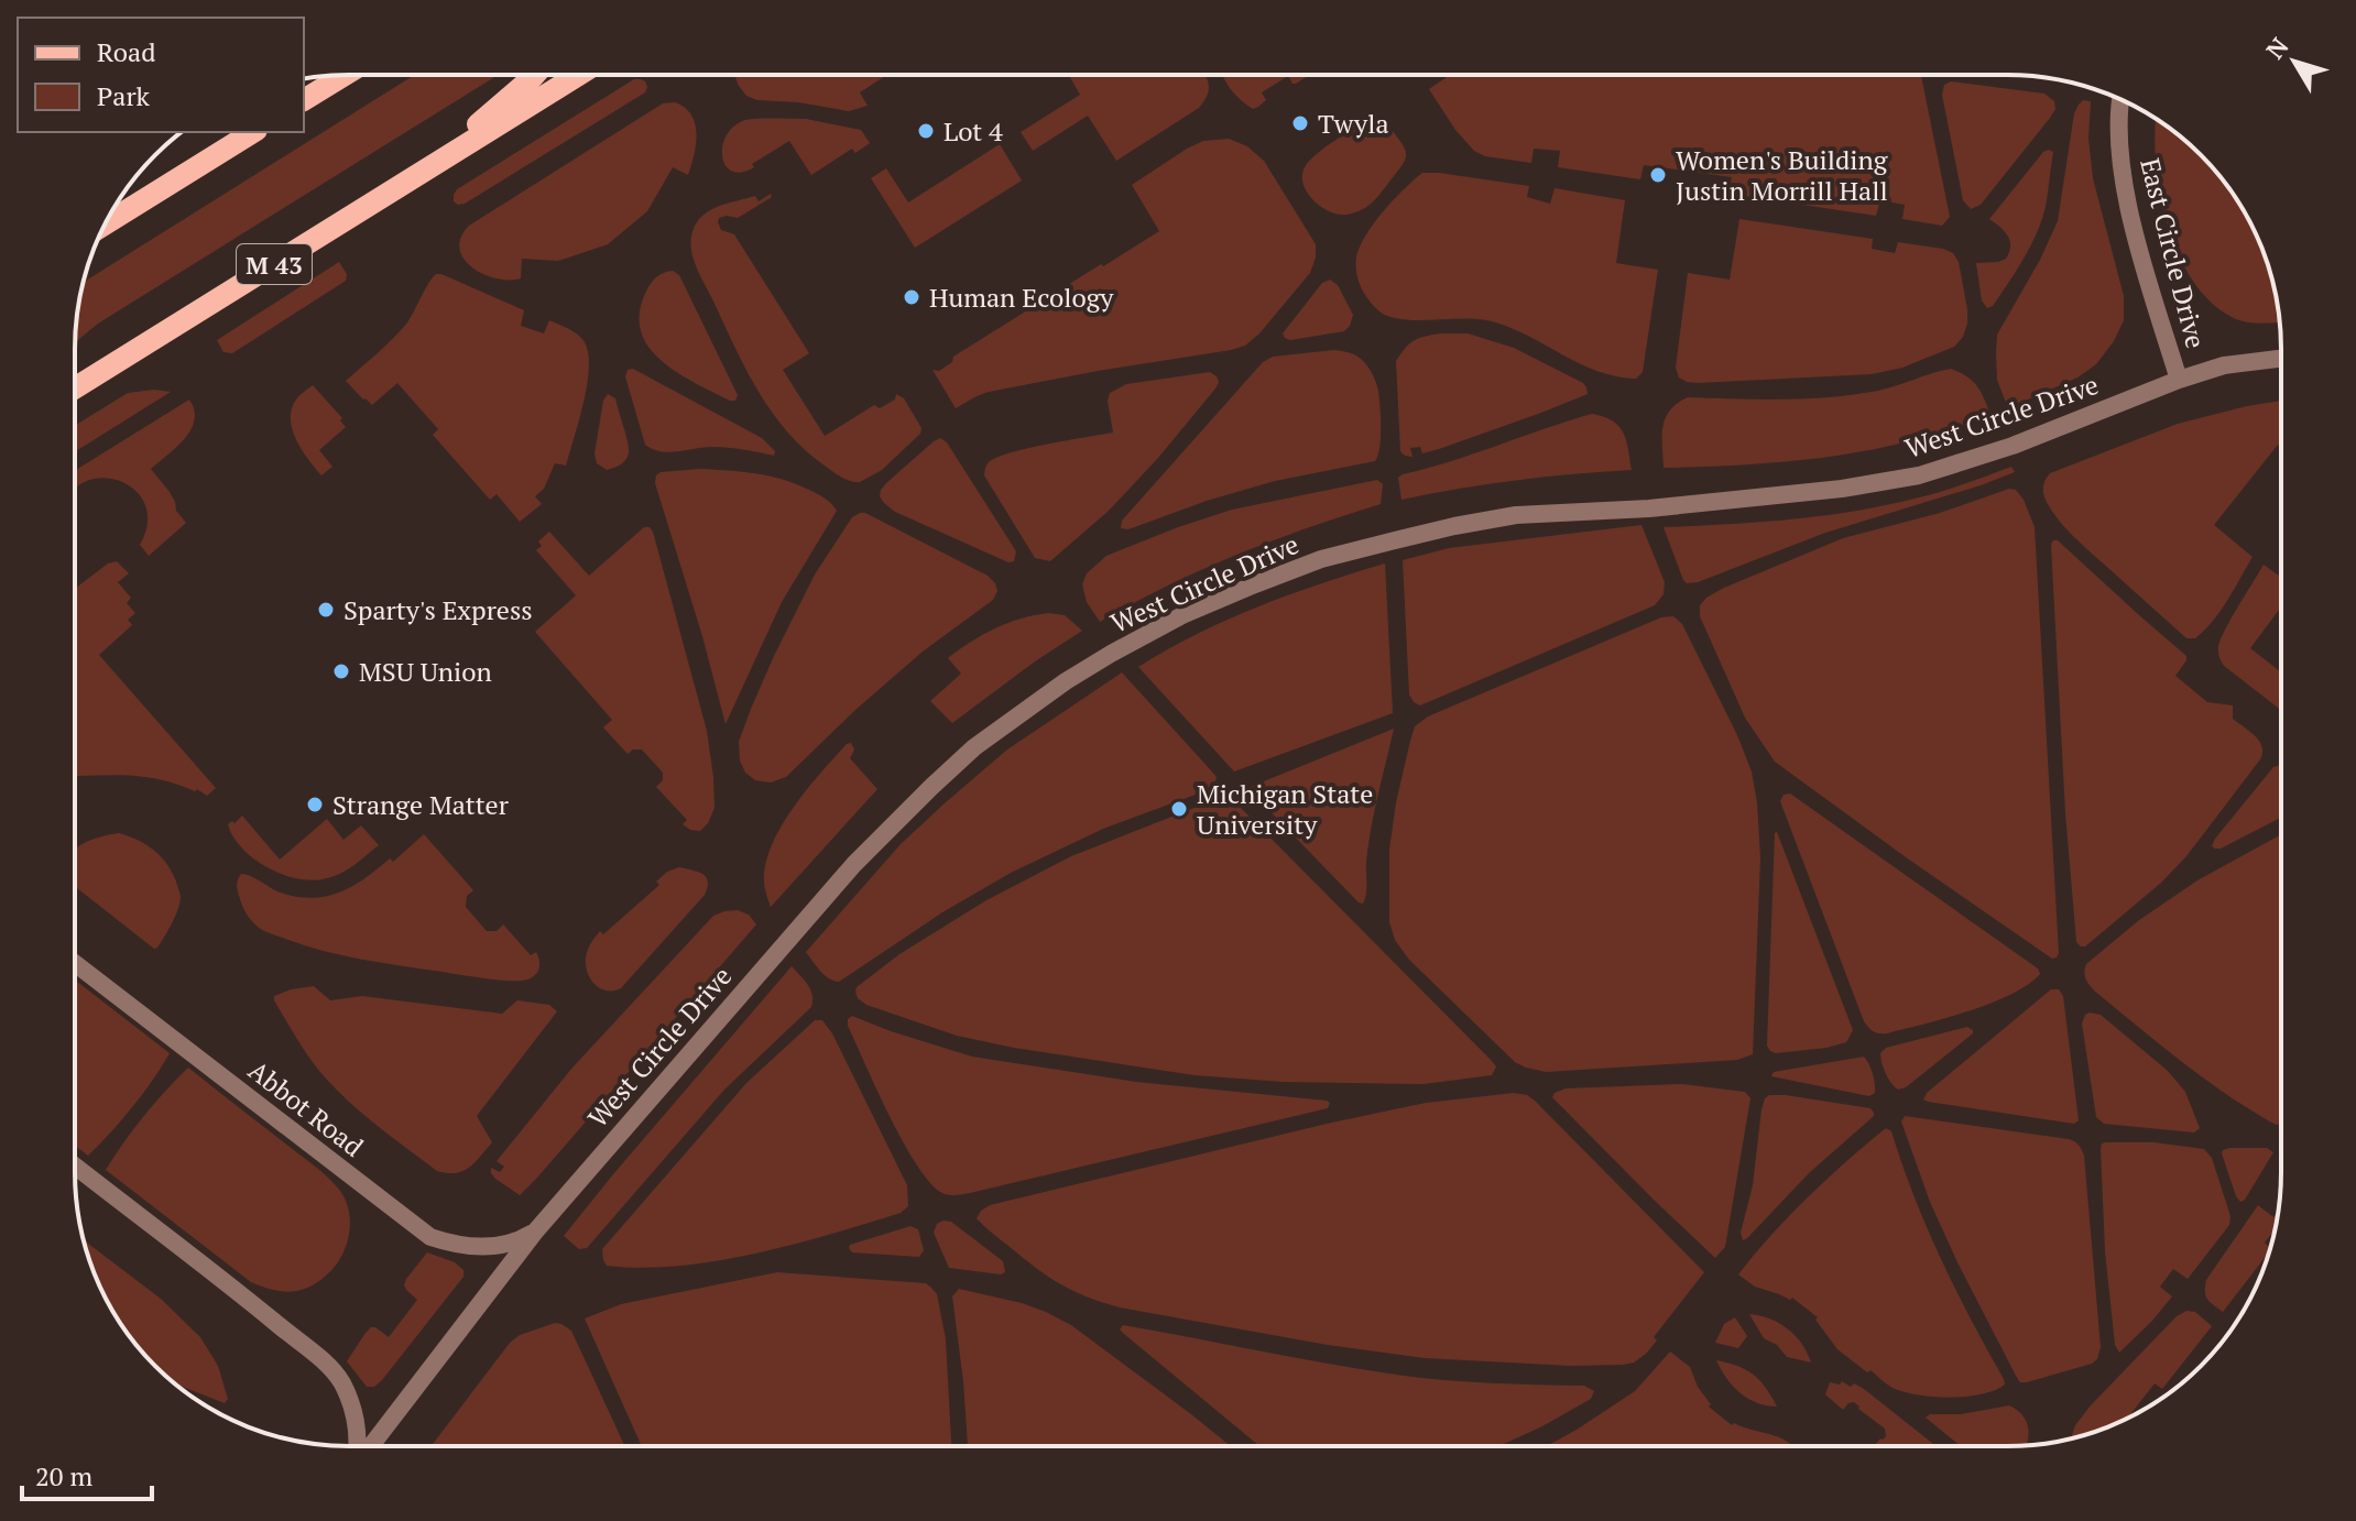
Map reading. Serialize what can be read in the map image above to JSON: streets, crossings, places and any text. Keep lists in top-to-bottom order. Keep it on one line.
{"streets":{"main road":["M 43"],"street":["East Circle Drive","West Circle Drive","Abbot Road"]},"crossings":[["East Circle Drive","West Circle Drive"],["West Circle Drive","Abbot Road"]],"places":["Twyla","Lot 4","Women's Building Justin Morrill Hall","Human Ecology","Sparty's Express","MSU Union","Strange Matter","Michigan State University"],"legend":["Road","Park"],"scale_bar":"20 m","north":"top left"}
